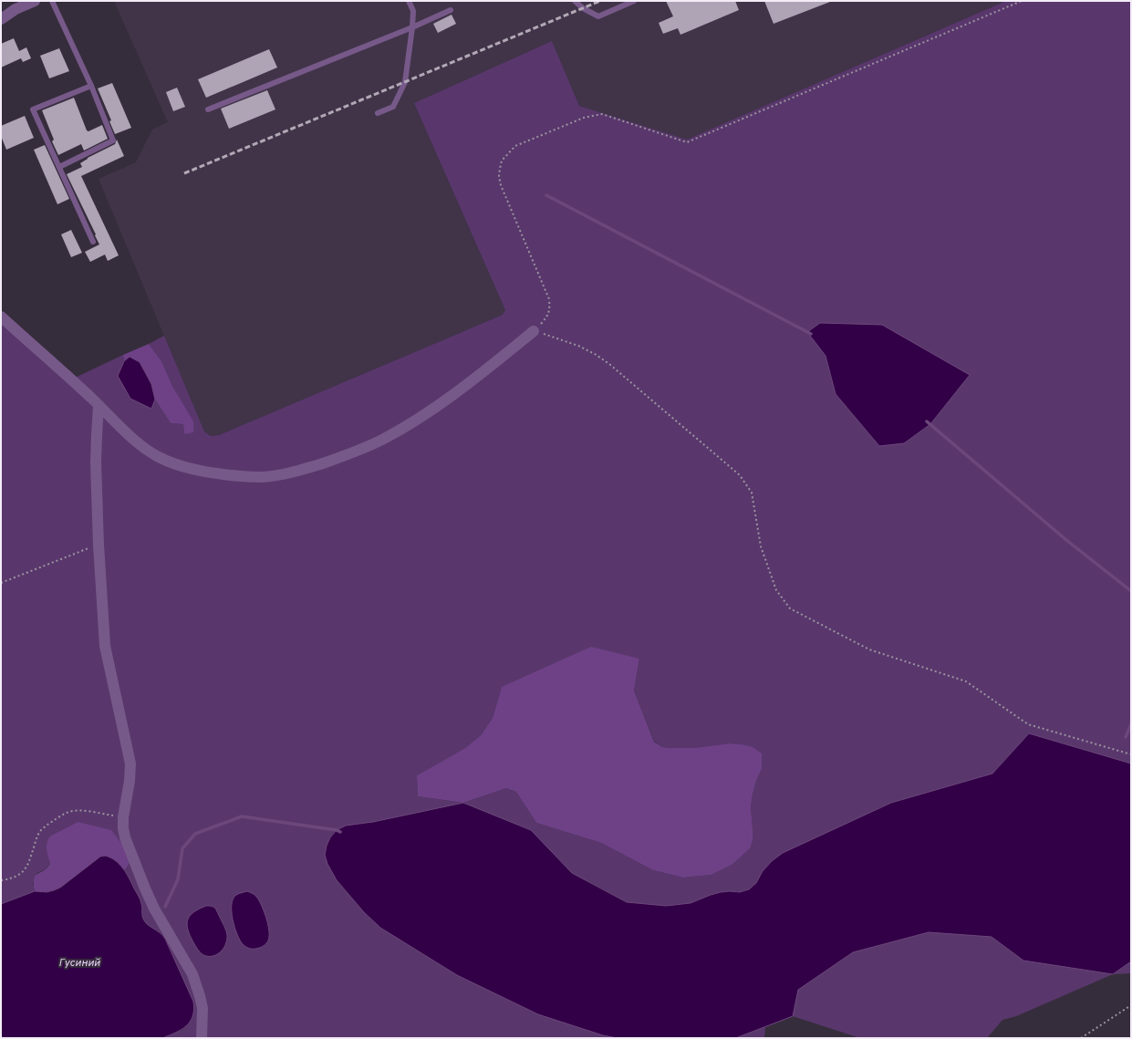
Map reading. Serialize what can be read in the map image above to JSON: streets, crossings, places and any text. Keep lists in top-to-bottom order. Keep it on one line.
{"water":["Гусиний"]}
